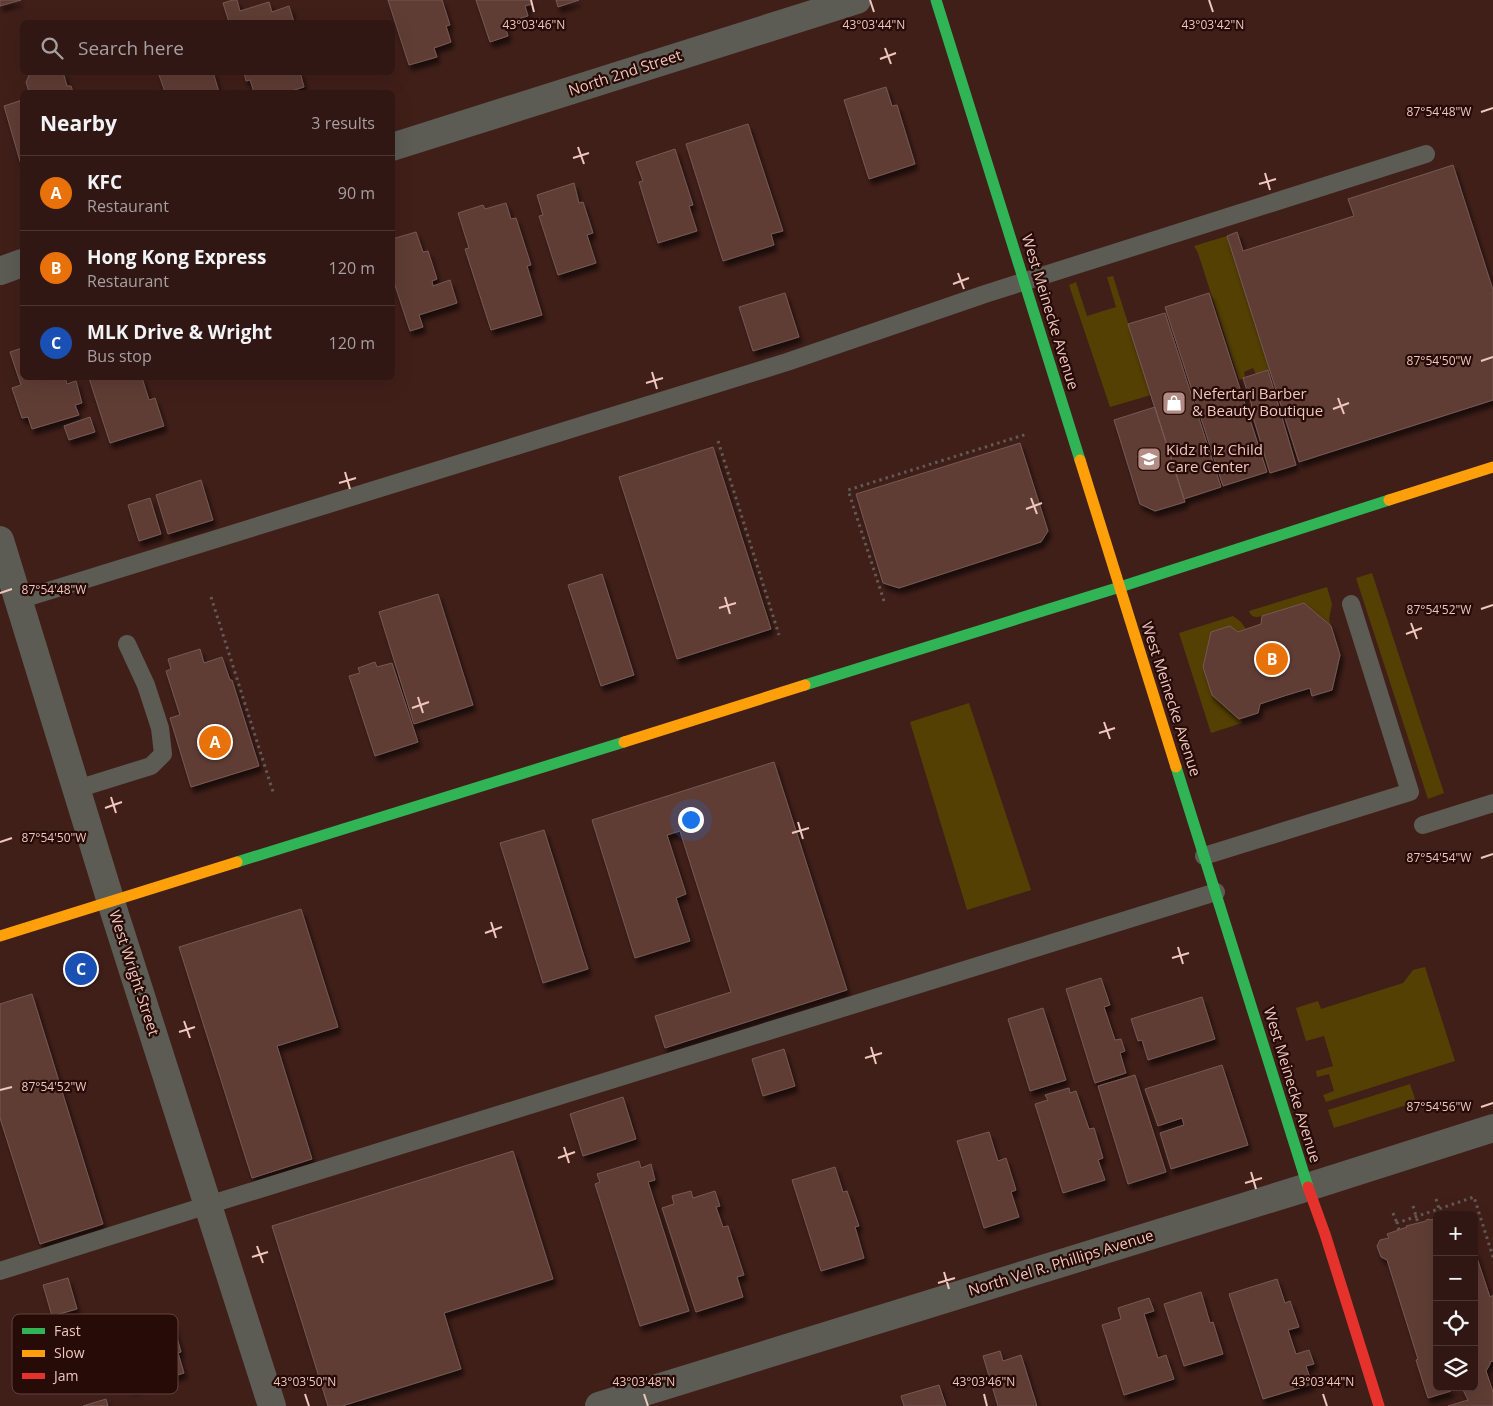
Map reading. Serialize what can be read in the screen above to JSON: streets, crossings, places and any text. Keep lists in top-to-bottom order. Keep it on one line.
{"streets":{"main road":["West Meinecke Avenue"],"street":["North 2nd Street","West Wright Street","North Vel R. Phillips Avenue"]},"crossings":[["West Meinecke Avenue","North Vel R. Phillips Avenue"]],"places":{"shop":["Nefertari Barber & Beauty Boutique"],"school or university":["Kidz It Iz Child Care Center"]},"legend":["Fast","Slow","Jam"],"page":{"search":"Search here","heading":["Nearby","3 results"],"list":[{"mark":"A","name":"KFC","note":"Restaurant","value":"90 m"},{"mark":"B","name":"Hong Kong Express","note":"Restaurant","value":"120 m"},{"mark":"C","name":"MLK Drive & Wright","note":"Bus stop","value":"120 m"}],"pins":["B","A","C"],"map_buttons":["+","−"]},"coordinates":["43°03'46\"N","43°03'44\"N","43°03'42\"N","87°54'48\"W","87°54'50\"W","87°54'52\"W","87°54'54\"W","87°54'56\"W","43°03'50\"N","43°03'48\"N"]}
